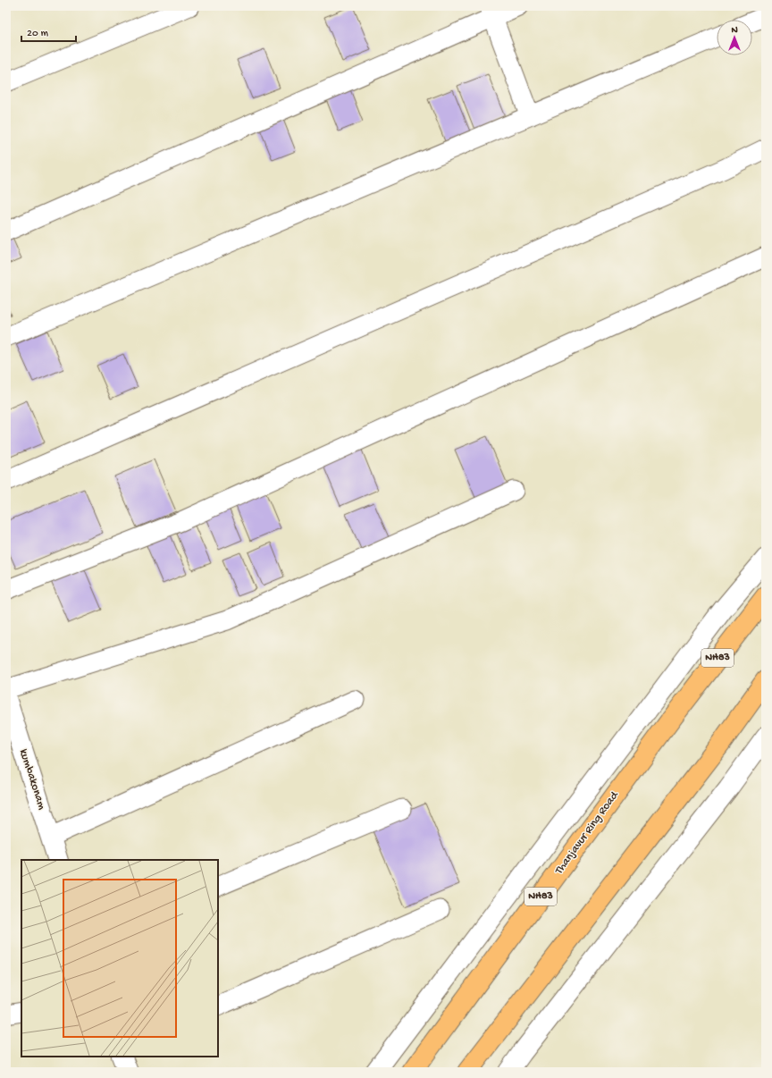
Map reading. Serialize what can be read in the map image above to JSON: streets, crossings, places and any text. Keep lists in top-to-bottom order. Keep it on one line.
{"streets":{"highway":["NH83","Thanjavur Ring Road"],"street":["kumbakonam"]},"scale_bar":"20 m","north":"top"}
